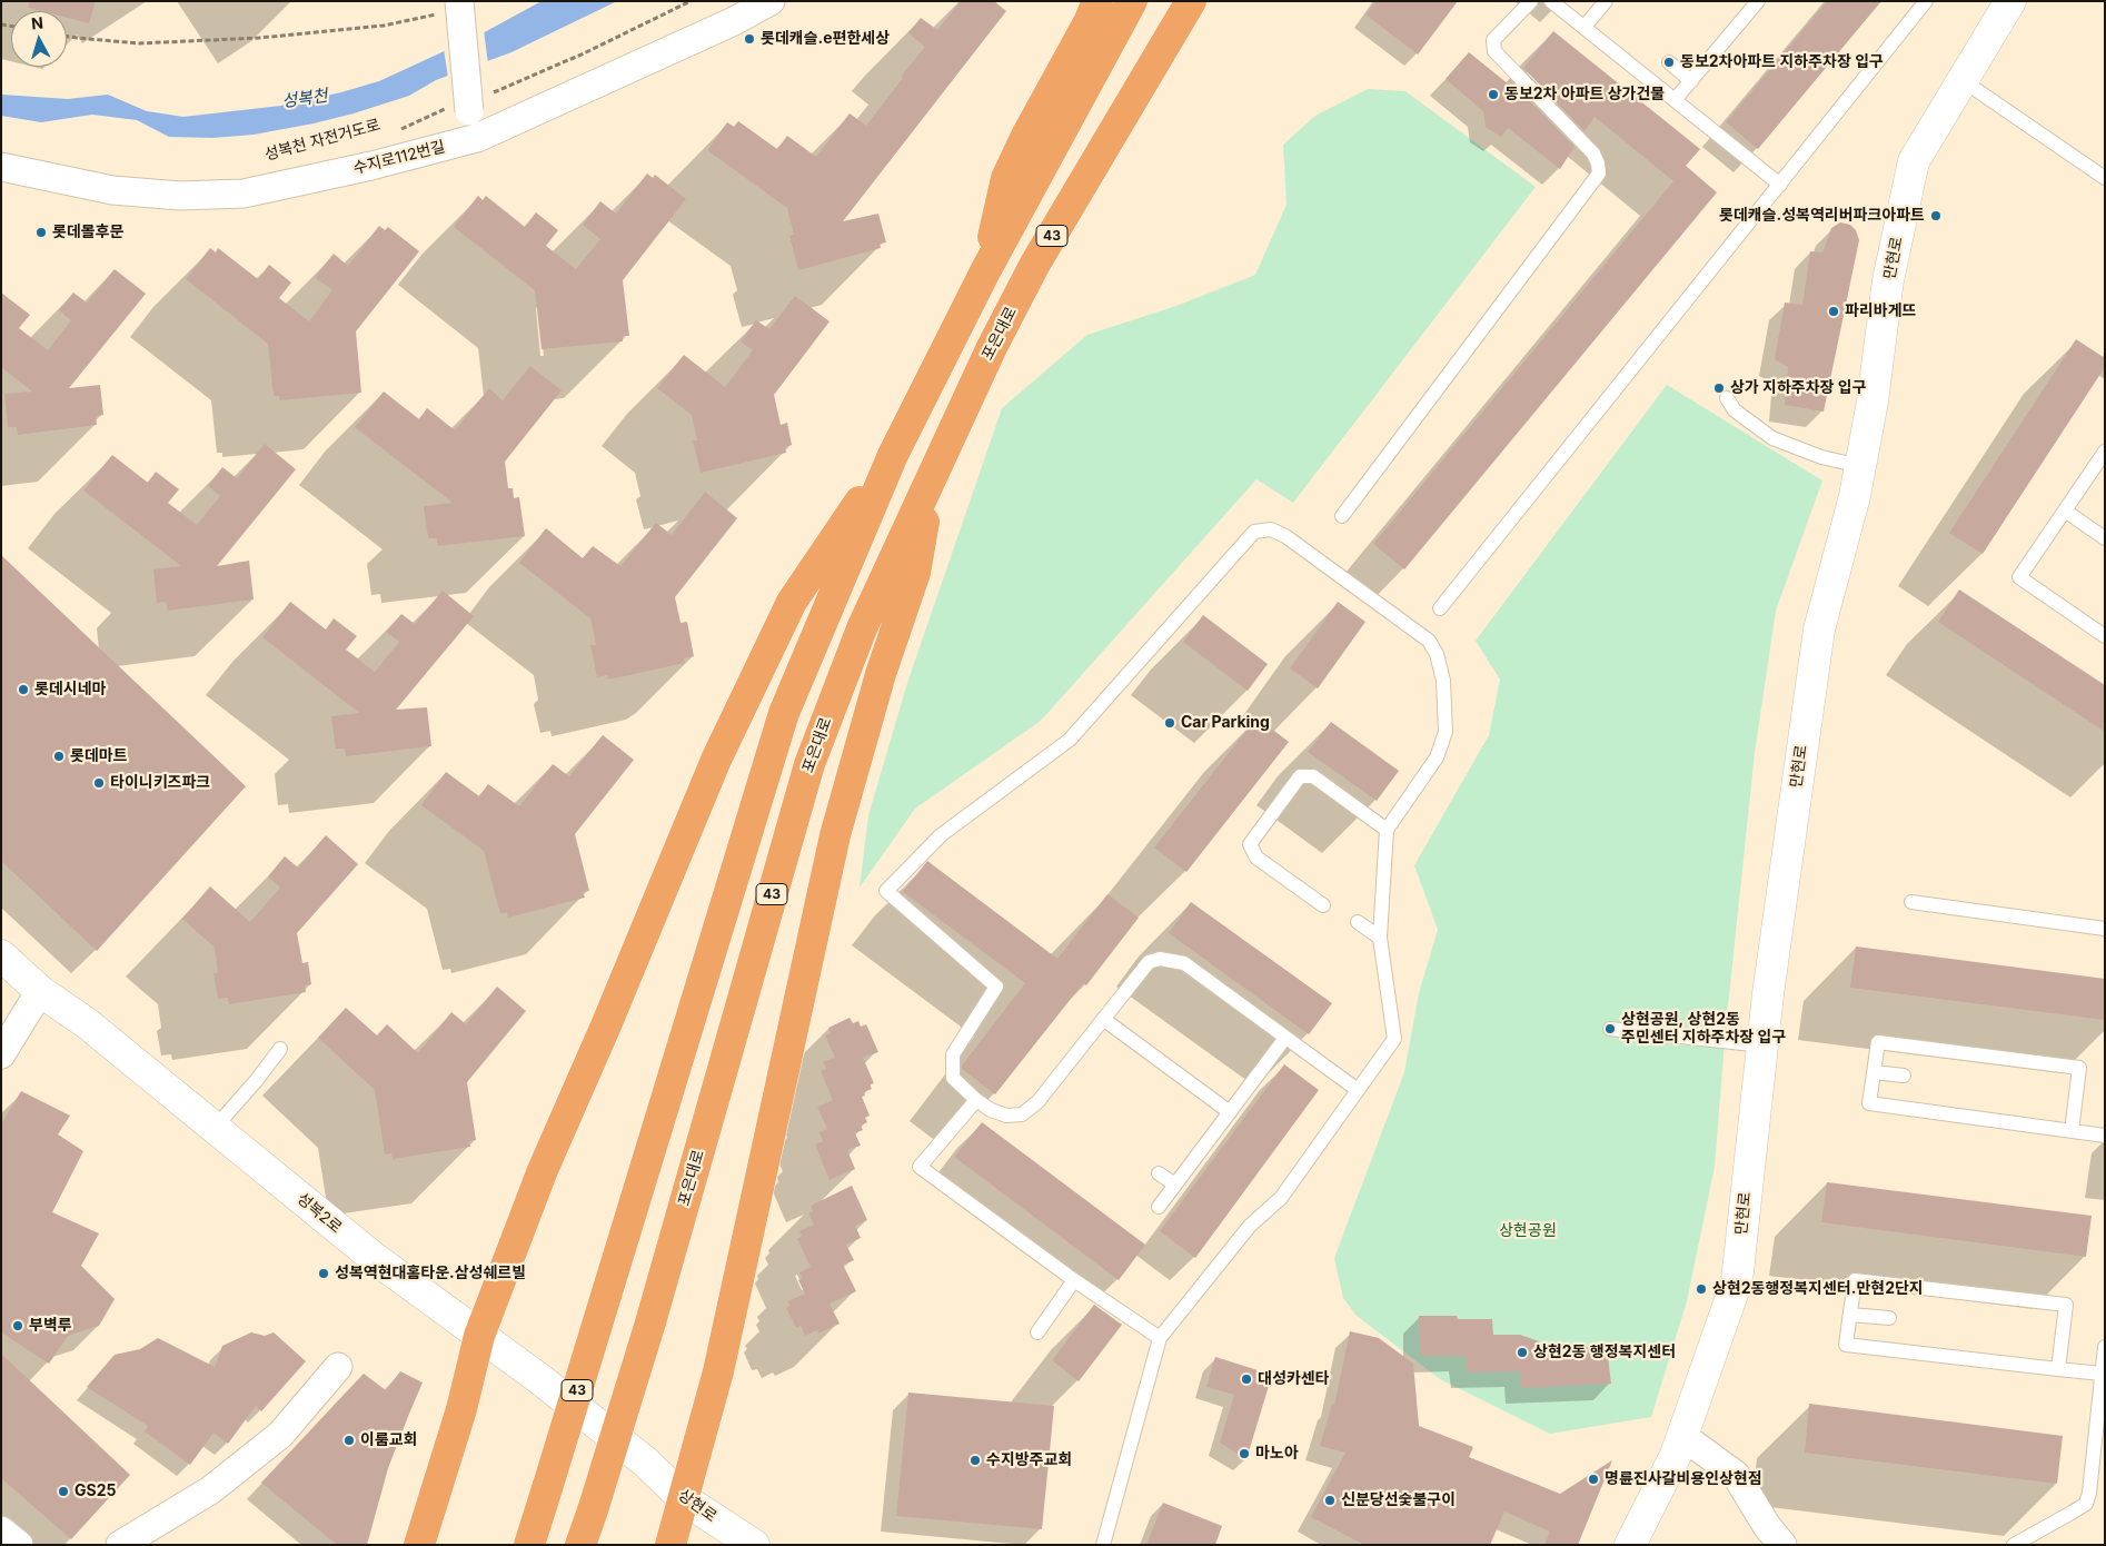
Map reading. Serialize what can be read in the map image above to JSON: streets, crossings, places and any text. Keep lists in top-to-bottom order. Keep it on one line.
{"streets":{"main road":["43","포은대로"],"street":["수지로112번길","만현로","성복2로","상현로"],"path":["성복천 자전거도로"]},"crossings":[["성복2로","상현로"]],"water":["성복천"],"parks":["상현공원"],"places":["롯데캐슬.e편한세상","동보2차아파트 지하주차장 입구","동보2차 아파트 상가건물","롯데캐슬.성복역리버파크아파트","롯데몰후문","파리바게뜨","상가 지하주차장 입구","롯데시네마","Car Parking","롯데마트","타이니키즈파크","상현공원, 상현2동 주민센터 지하주차장 입구","성복역현대홈타운.삼성쉐르빌","상현2동행정복지센터.만현2단지","부벽루","상현2동 행정복지센터","대성카센타","이룸교회","마노아","수지방주교회","명륜진사갈비용인상현점","GS25","신분당선숯불구이"],"north":"top"}
